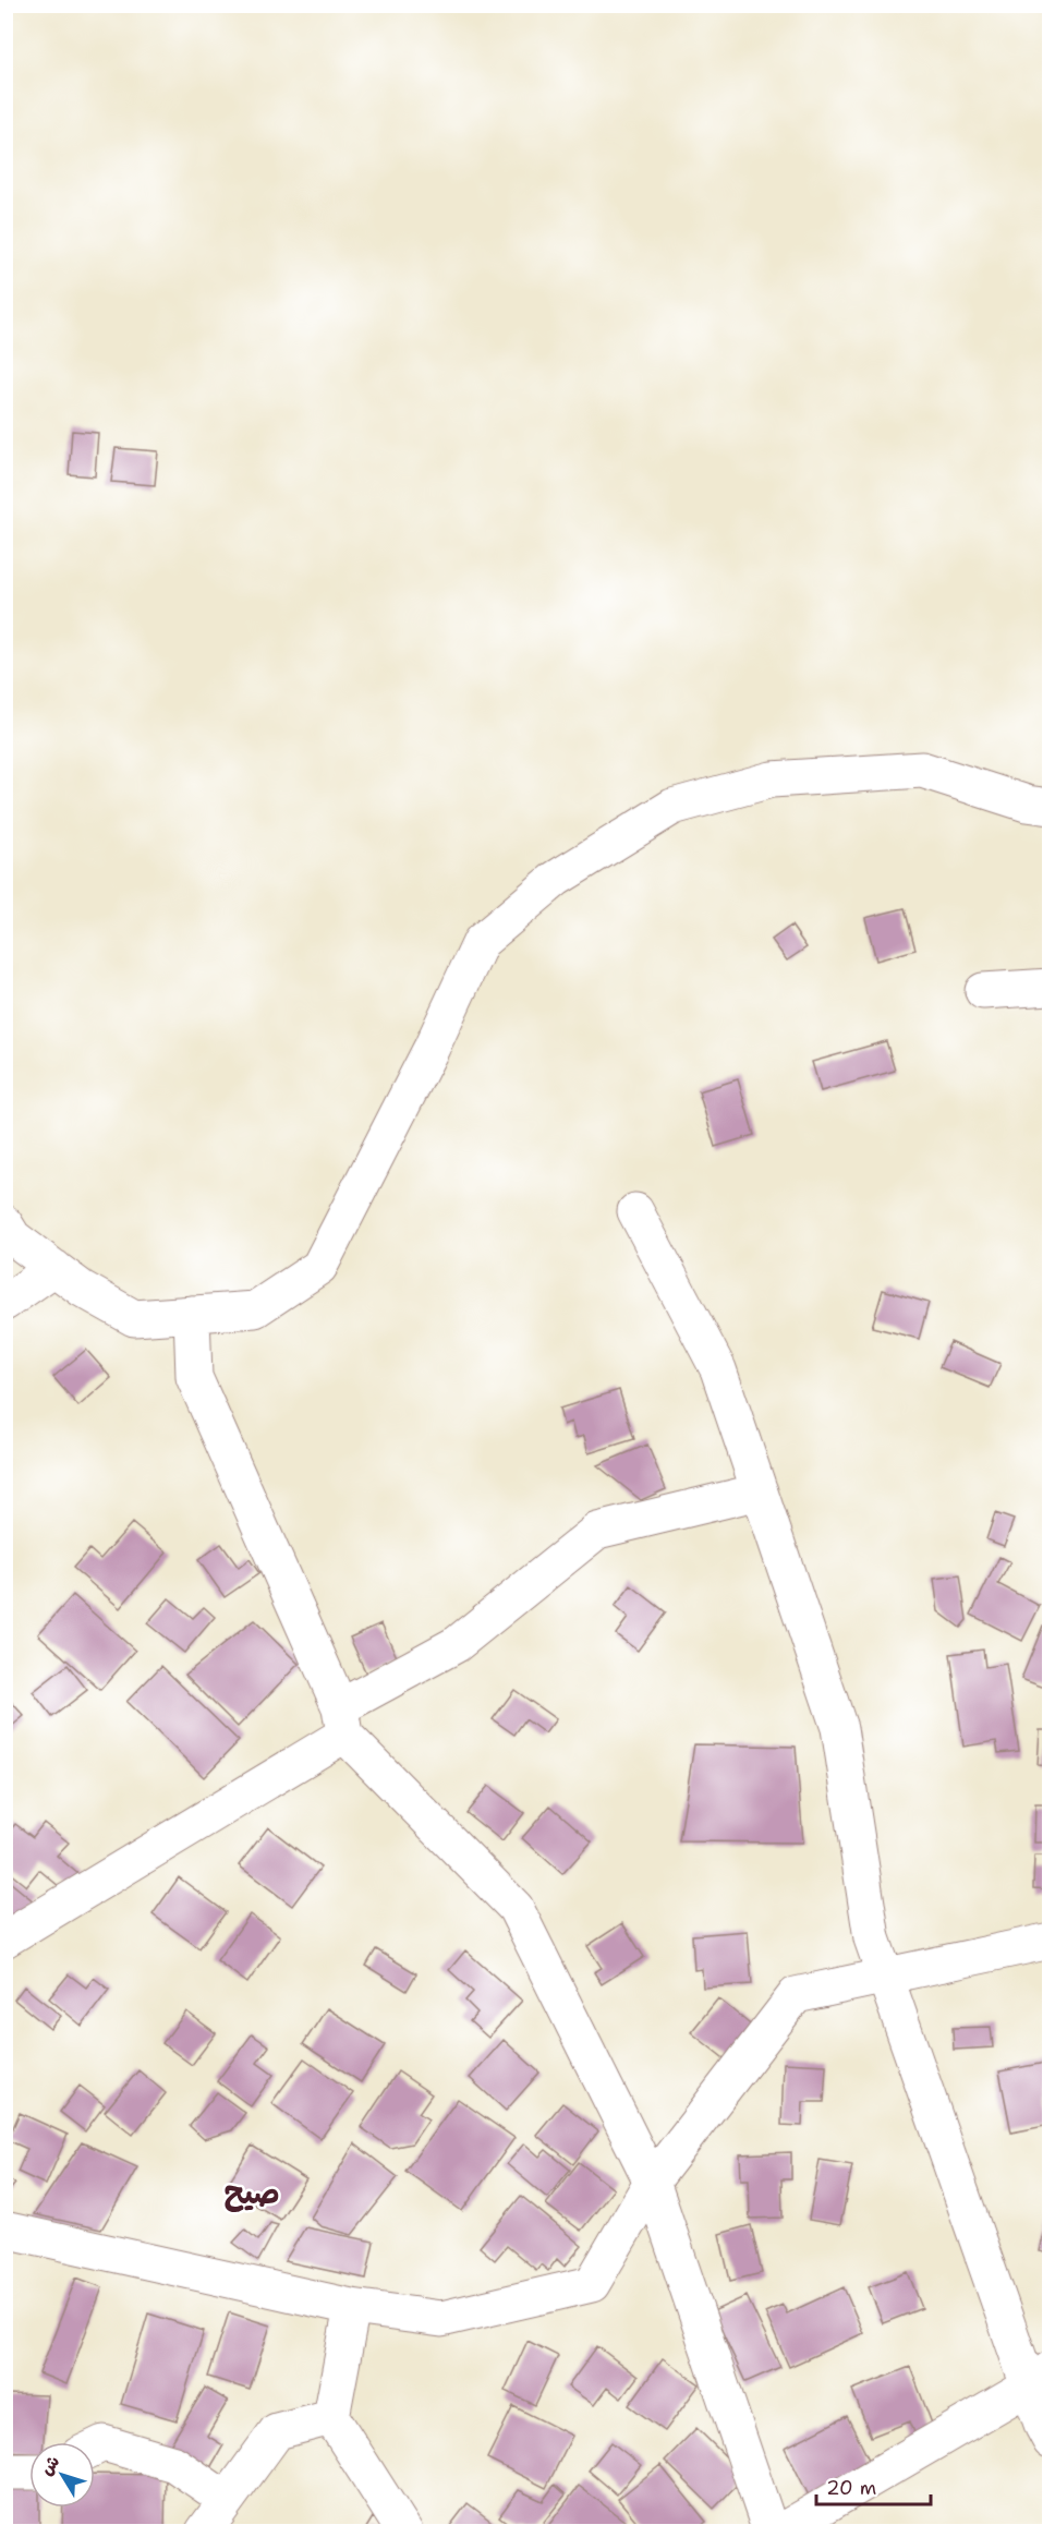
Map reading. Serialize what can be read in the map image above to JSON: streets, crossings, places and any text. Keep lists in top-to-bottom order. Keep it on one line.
{"districts":["صيح"],"scale_bar":"20 m","north":"top left"}
